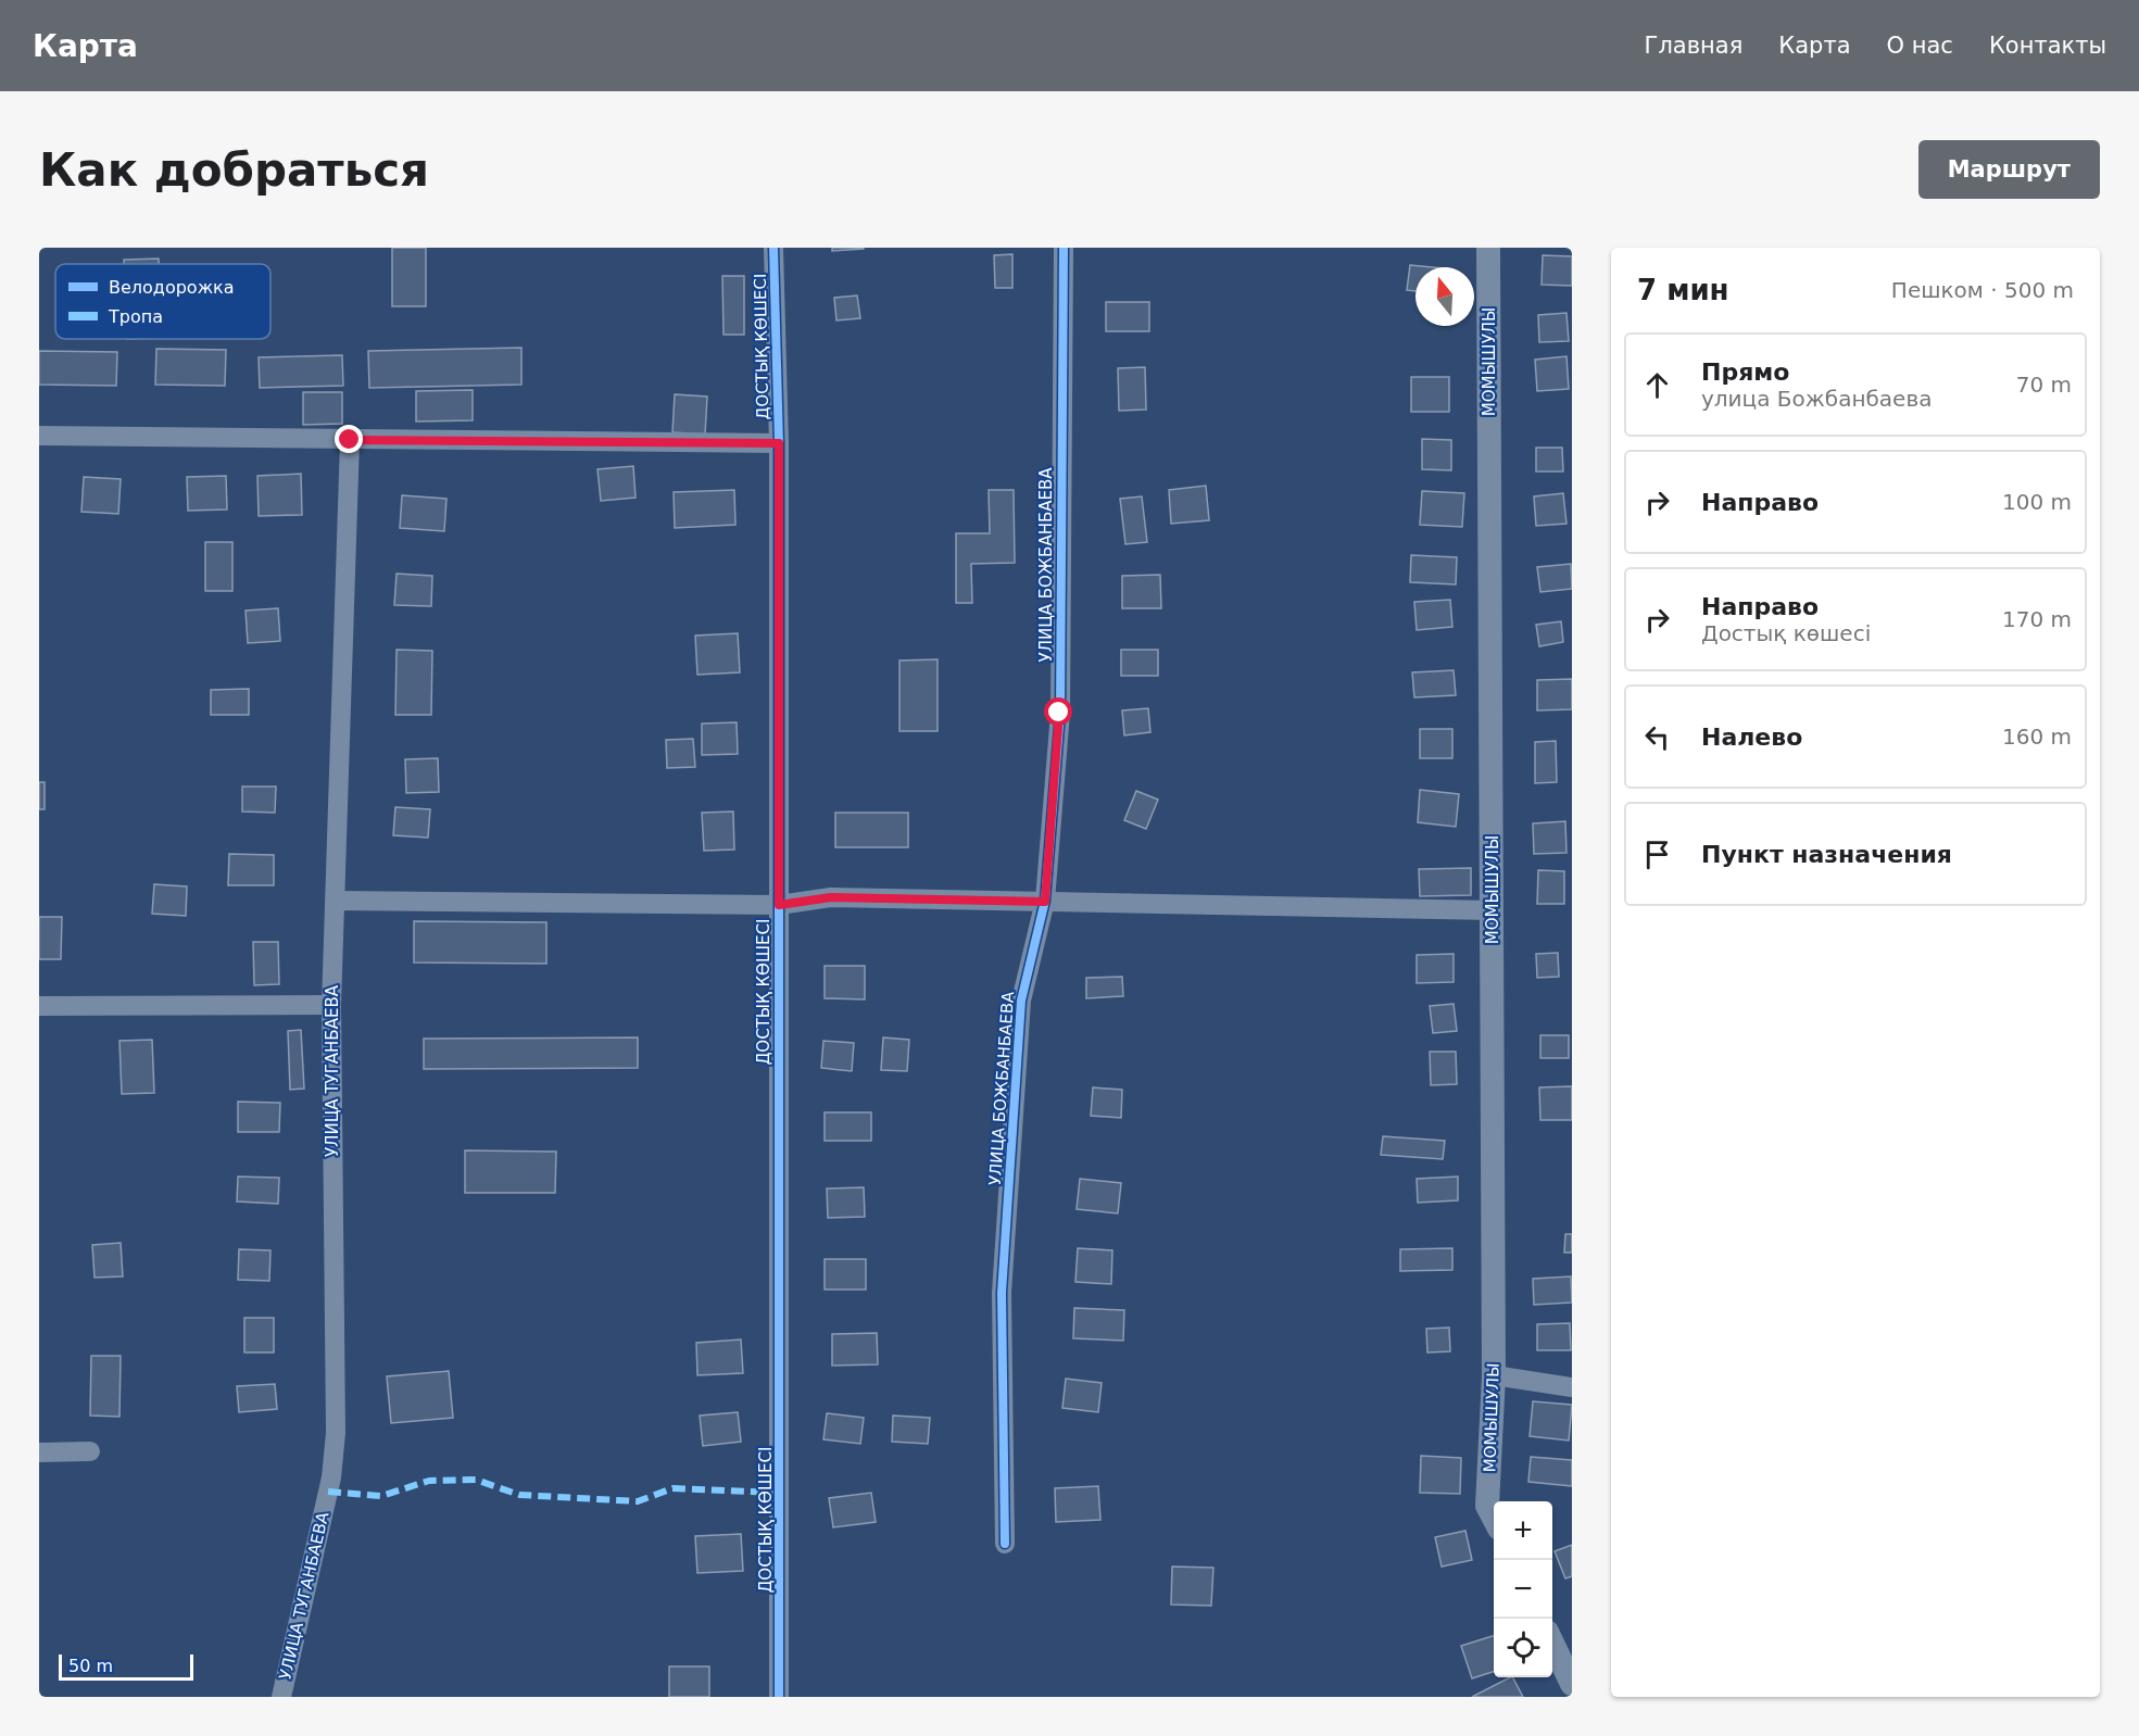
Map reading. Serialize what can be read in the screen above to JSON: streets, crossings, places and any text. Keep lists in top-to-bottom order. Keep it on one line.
{"streets":{"street":["ДОСТЫҚ КӨШЕСІ","МОМЫШУЛЫ","УЛИЦА БОЖБАНБАЕВА","УЛИЦА ТУГАНБАЕВА"]},"legend":["Велодорожка","Тропа"],"scale_bar":"50 m","north":"top","page":{"header":"Карта","nav":["Главная","Карта","О нас","Контакты"],"buttons":"Маршрут","title":"Как добраться","heading":["7 мин","Пешком · 500 m"],"list":[["Прямо","улица Божбанбаева","70 m"],["Направо","100 m"],["Направо","Достық көшесі","170 m"],["Налево","160 m"],"Пункт назначения"],"map_buttons":["+","−"],"scale":"50 m"}}
